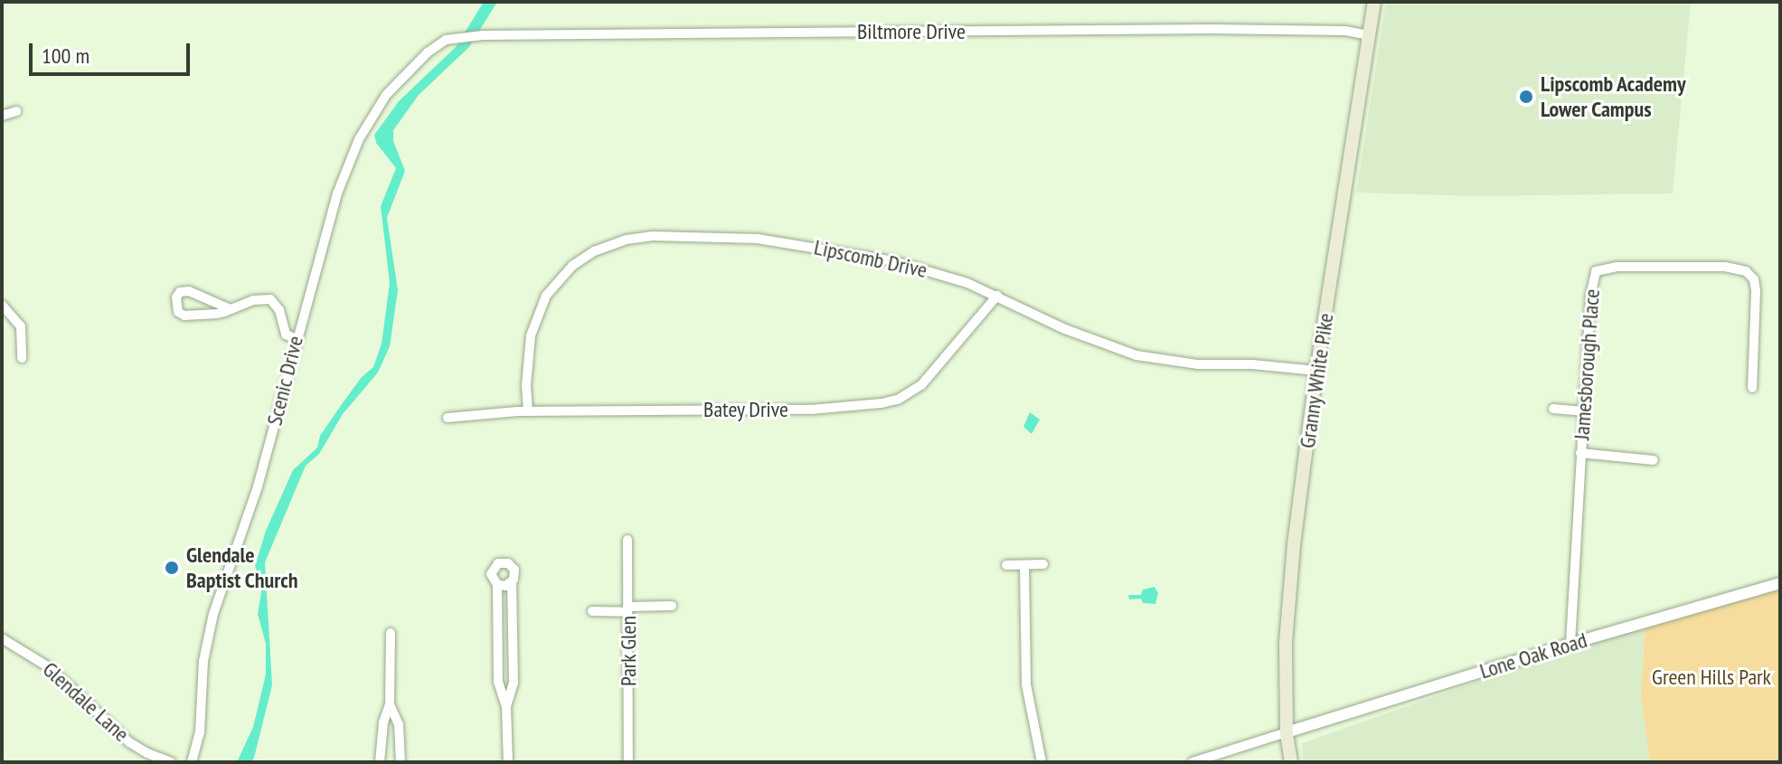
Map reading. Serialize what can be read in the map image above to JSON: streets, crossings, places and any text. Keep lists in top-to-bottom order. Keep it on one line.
{"streets":{"main road":["Granny White Pike"],"street":["Biltmore Drive","Lipscomb Drive","Jamesborough Place","Scenic Drive","Batey Drive","Park Glen","Lone Oak Road","Glendale Lane"]},"crossings":[["Biltmore Drive","Scenic Drive"],["Biltmore Drive","Granny White Pike"],["Lipscomb Drive","Granny White Pike"],["Lipscomb Drive","Batey Drive"],["Jamesborough Place","Lone Oak Road"],["Granny White Pike","Lone Oak Road"]],"parks":["Green Hills Park"],"places":["Lipscomb Academy Lower Campus","Glendale Baptist Church"],"scale_bar":"100 m"}
